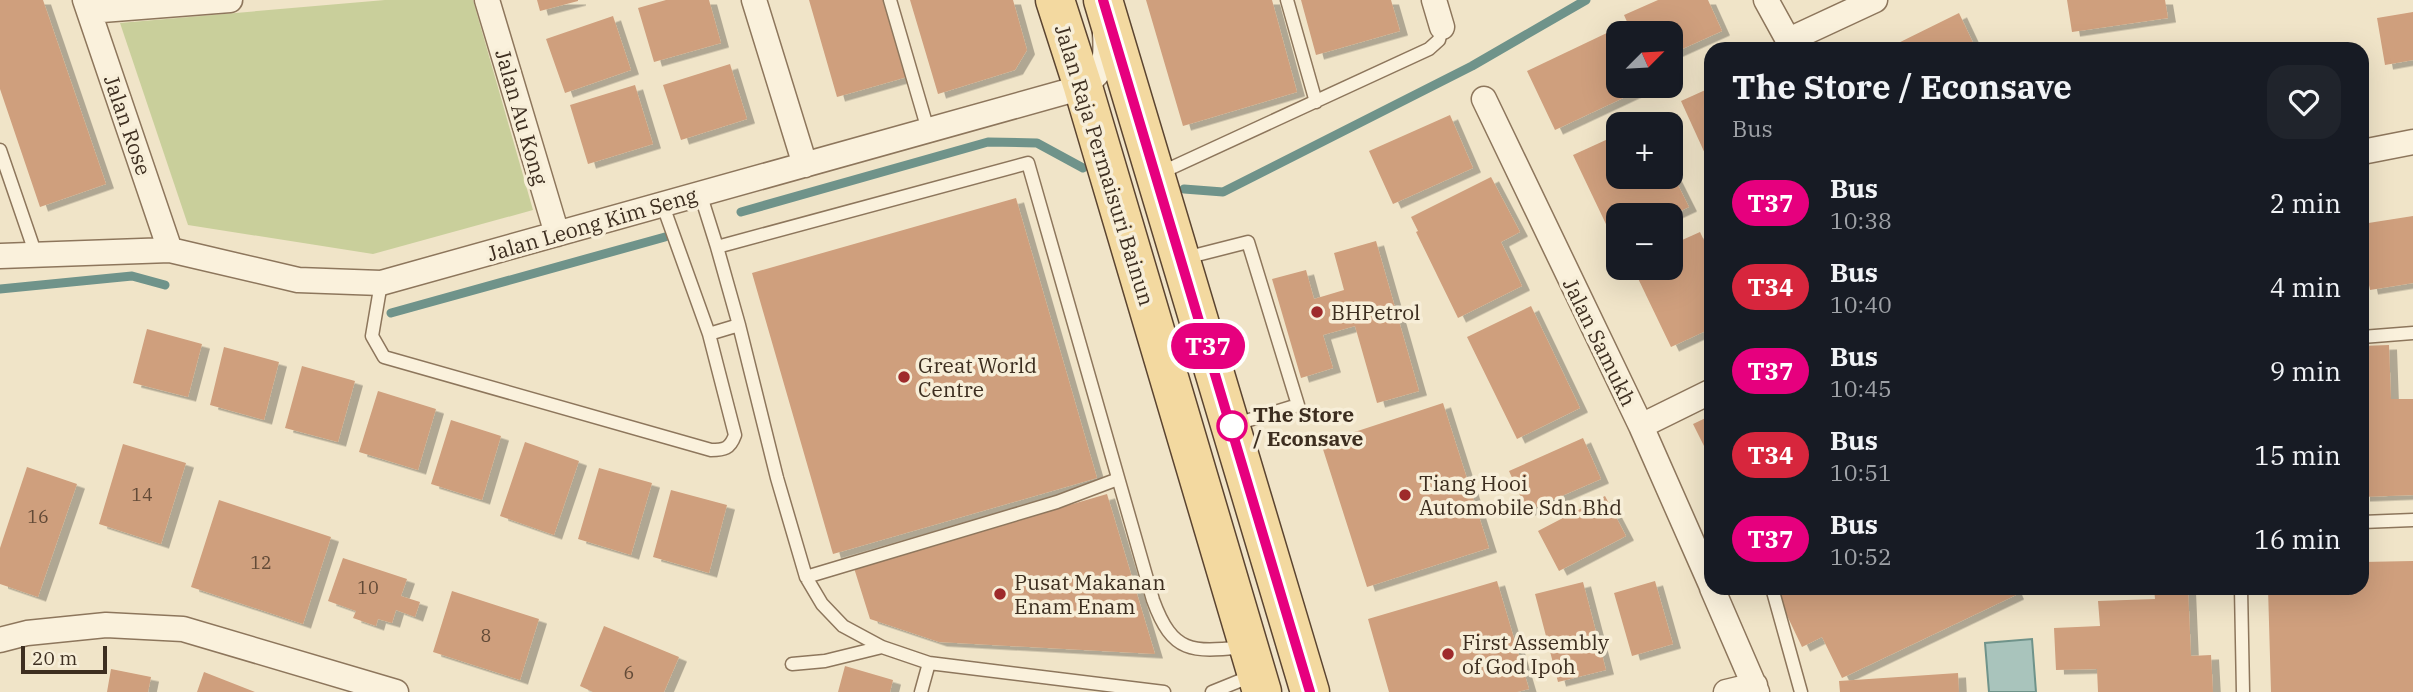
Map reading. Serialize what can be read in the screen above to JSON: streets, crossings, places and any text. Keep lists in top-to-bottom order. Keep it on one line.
{"streets":{"main road":["Jalan Raja Permaisuri Bainun"],"street":["Jalan Au Kong","Jalan Rose","Jalan Leong Kim Seng","Jalan Samukh"]},"crossings":[["Jalan Au Kong","Jalan Leong Kim Seng"],["Jalan Rose","Jalan Leong Kim Seng"],["Jalan Raja Permaisuri Bainun","Jalan Leong Kim Seng"]],"places":["BHPetrol","Great World Centre","The Store / Econsave","Tiang Hooi Automobile Sdn Bhd","Pusat Makanan Enam Enam","First Assembly of God Ipoh"],"lines":["bus line T37"],"house_numbers":["14","16","12","10","8","6"],"scale_bar":"20 m","north":"top right","page":{"on_map":"T37","map_buttons":["+","−"],"heading":["The Store / Econsave","Bus"],"list":[{"mark":"T37","name":"Bus","note":"10:38","value":"2 min"},{"mark":"T34","name":"Bus","note":"10:40","value":"4 min"},{"mark":"T37","name":"Bus","note":"10:45","value":"9 min"},{"mark":"T34","name":"Bus","note":"10:51","value":"15 min"},{"mark":"T37","name":"Bus","note":"10:52","value":"16 min"}],"scale":"20 m"}}
